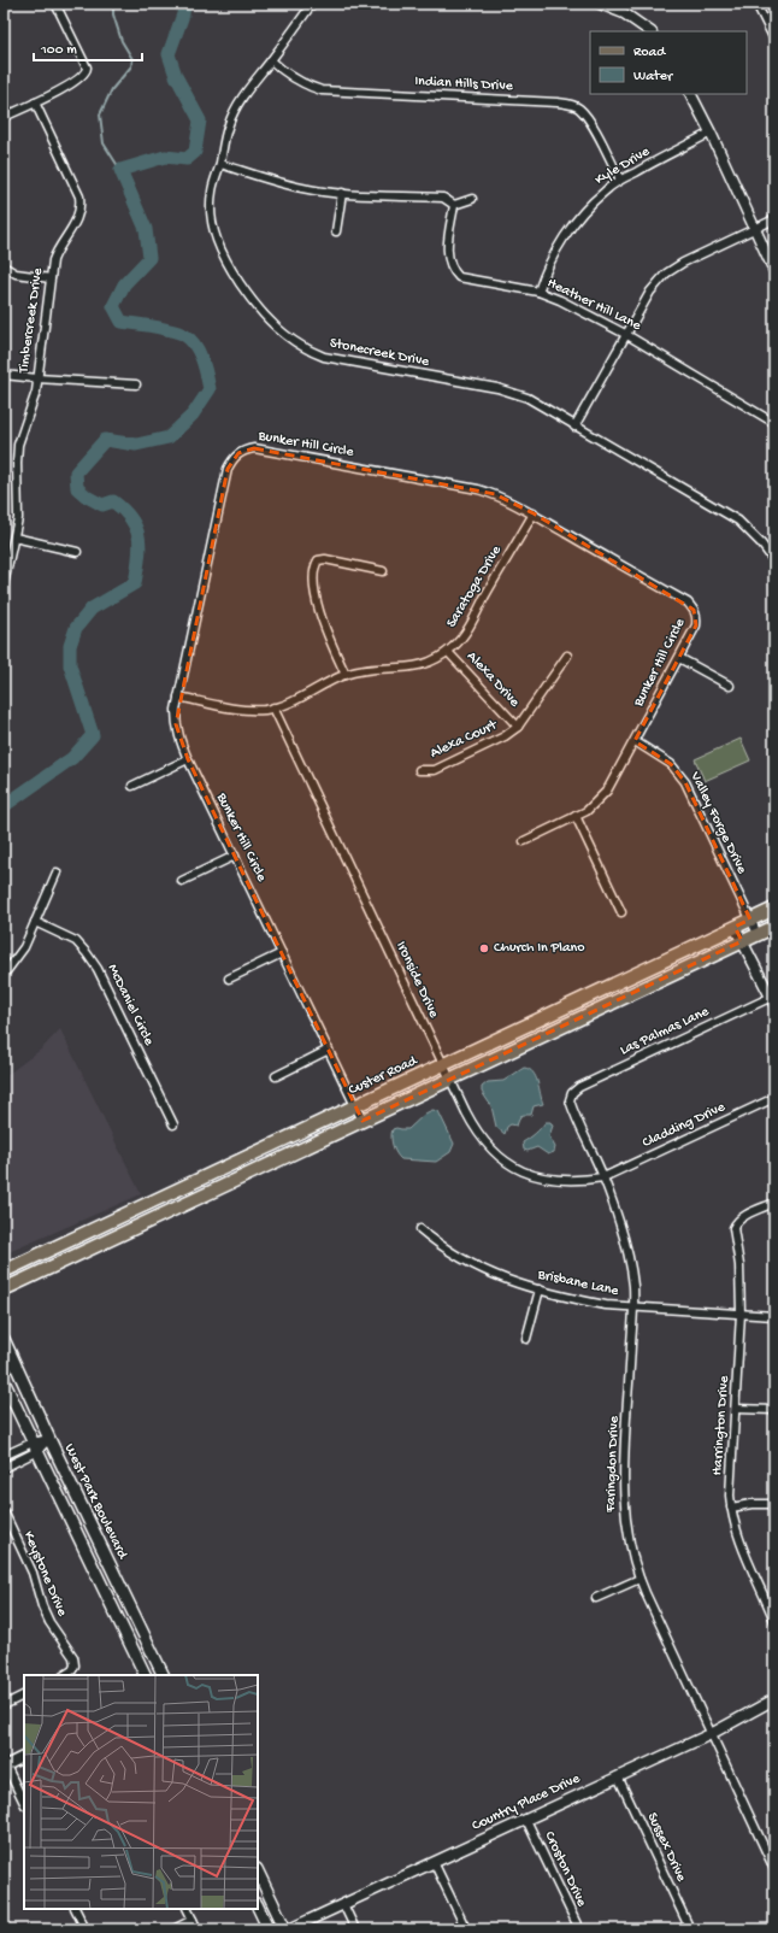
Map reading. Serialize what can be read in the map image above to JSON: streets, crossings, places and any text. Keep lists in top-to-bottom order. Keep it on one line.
{"streets":{"main road":["Custer Road","West Park Boulevard"],"street":["Indian Hills Drive","Kyle Drive","Heather Hill Lane","Timbercreek Drive","Stonecreek Drive","Bunker Hill Circle","Saratoga Drive","Alexa Drive","Alexa Court","Valley Forge Drive","Ironside Drive","McDaniel Circle","Las Palmas Lane","Cladding Drive","Brisbane Lane","Harrington Drive","Faringdon Drive","Keystone Drive","Country Place Drive","Sussex Drive","Croston Drive"]},"crossings":[["Indian Hills Drive","Kyle Drive"],["Indian Hills Drive","Stonecreek Drive"],["Kyle Drive","Heather Hill Lane"],["Bunker Hill Circle","Saratoga Drive"],["Bunker Hill Circle","Valley Forge Drive"],["Bunker Hill Circle","Custer Road"],["Saratoga Drive","Alexa Drive"],["Saratoga Drive","Ironside Drive"],["Alexa Drive","Alexa Court"],["Valley Forge Drive","Custer Road"],["Ironside Drive","Custer Road"],["Ironside Drive","Cladding Drive"],["Ironside Drive","Faringdon Drive"],["Las Palmas Lane","Faringdon Drive"],["Cladding Drive","Faringdon Drive"],["Brisbane Lane","Harrington Drive"],["Brisbane Lane","Faringdon Drive"],["Faringdon Drive","Country Place Drive"],["Country Place Drive","Sussex Drive"],["Country Place Drive","Croston Drive"]],"places":["Church In Plano"],"legend":["Road","Water"],"scale_bar":"100 m"}
